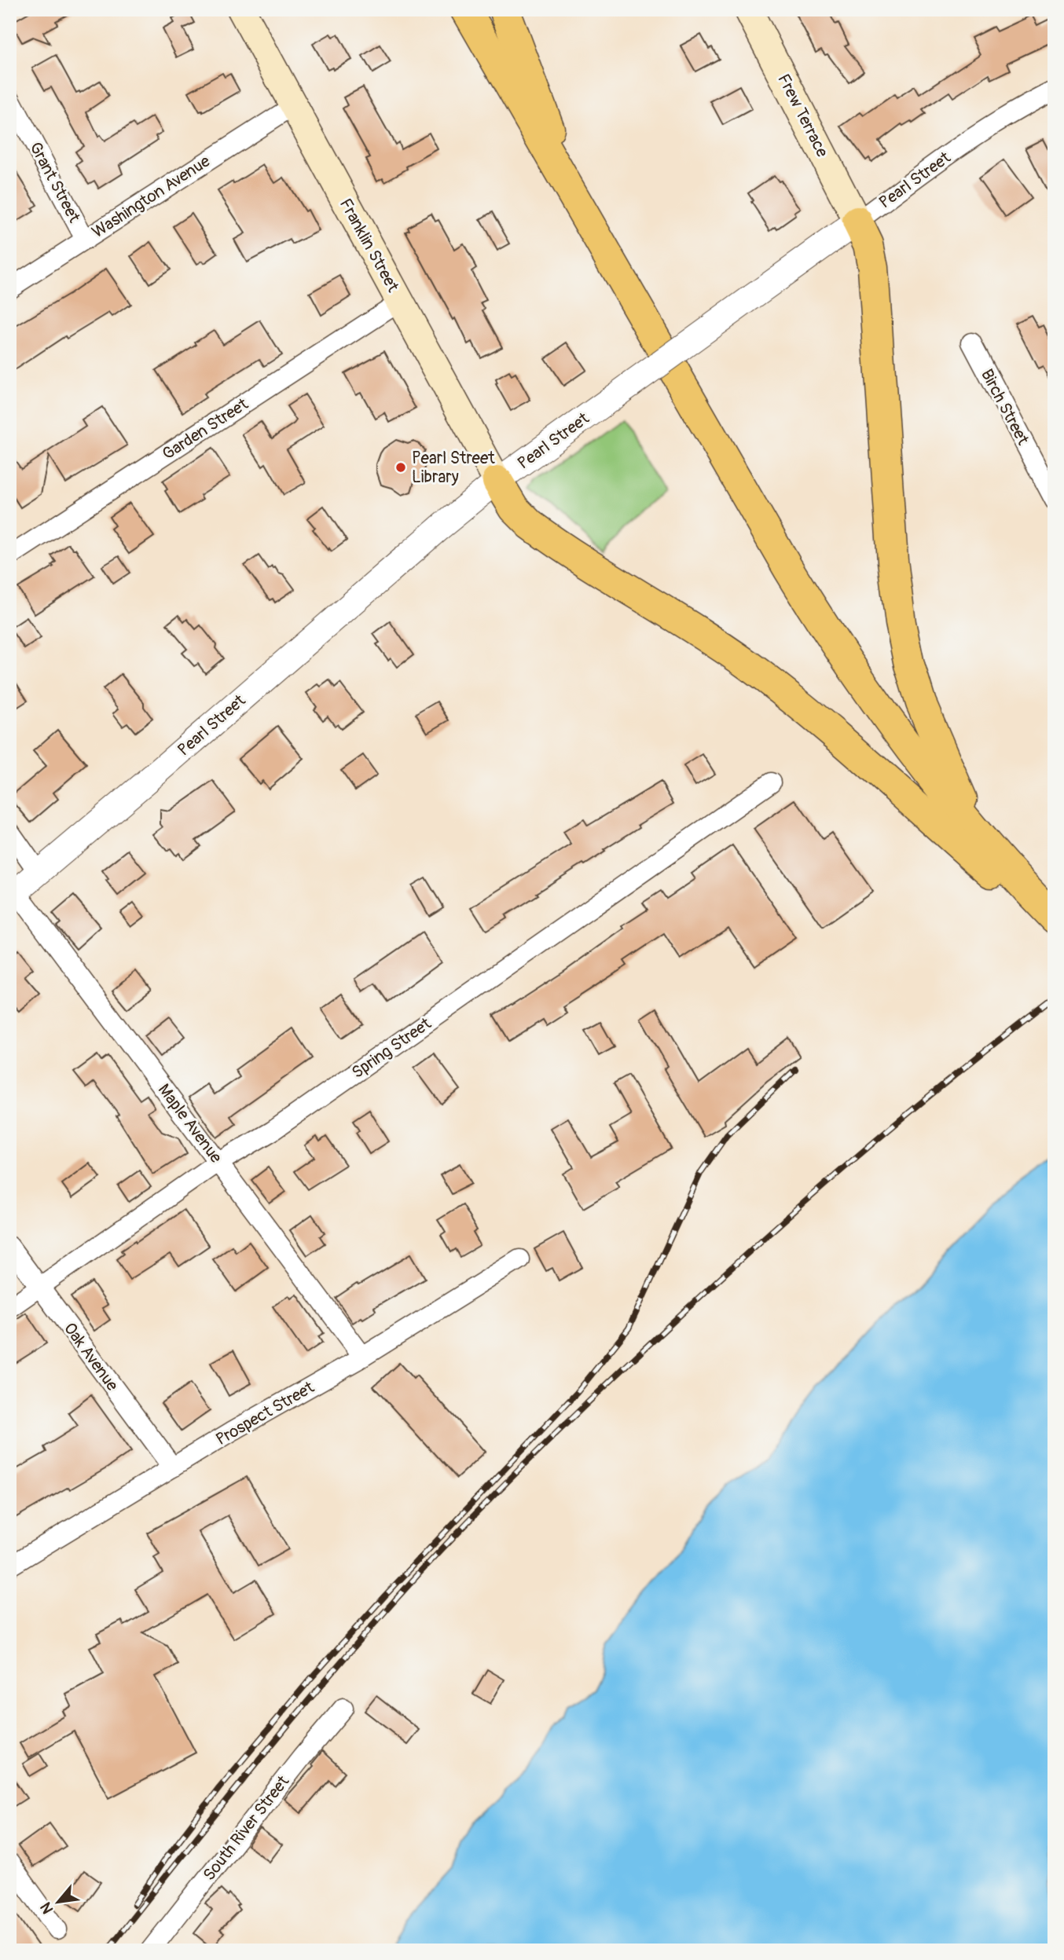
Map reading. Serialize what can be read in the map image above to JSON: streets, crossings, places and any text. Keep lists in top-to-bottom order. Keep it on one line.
{"streets":{"main road":["Frew Terrace","Franklin Street"],"street":["Pearl Street","Grant Street","Washington Avenue","Birch Street","Garden Street","Spring Street","Maple Avenue","Oak Avenue","Prospect Street","South River Street"]},"crossings":[["Frew Terrace","Pearl Street"],["Pearl Street","Franklin Street"],["Pearl Street","Maple Avenue"],["Grant Street","Washington Avenue"],["Washington Avenue","Franklin Street"],["Franklin Street","Garden Street"],["Spring Street","Maple Avenue"],["Spring Street","Oak Avenue"],["Maple Avenue","Prospect Street"],["Oak Avenue","Prospect Street"]],"places":["Pearl Street Library"],"north":"bottom left"}
